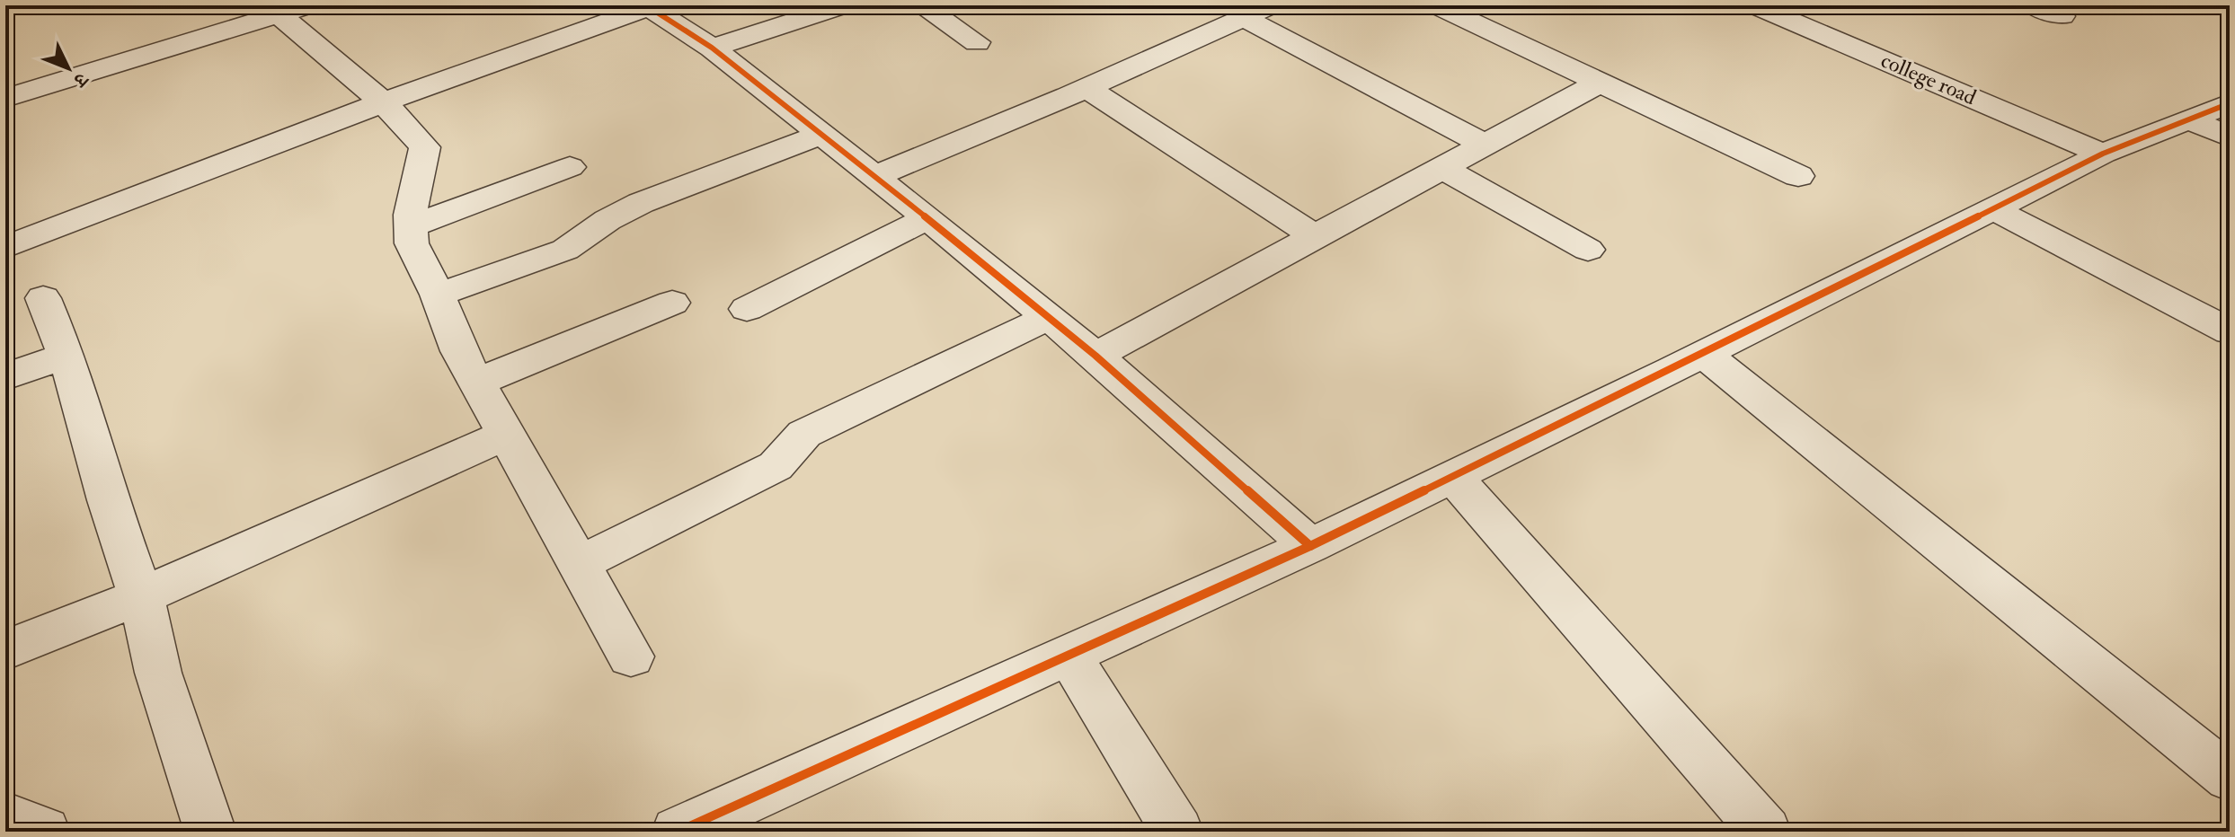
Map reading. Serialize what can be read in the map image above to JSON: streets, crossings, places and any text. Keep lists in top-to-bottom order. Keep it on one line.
{"streets":{"street":["college road"]},"north":"bottom right"}
